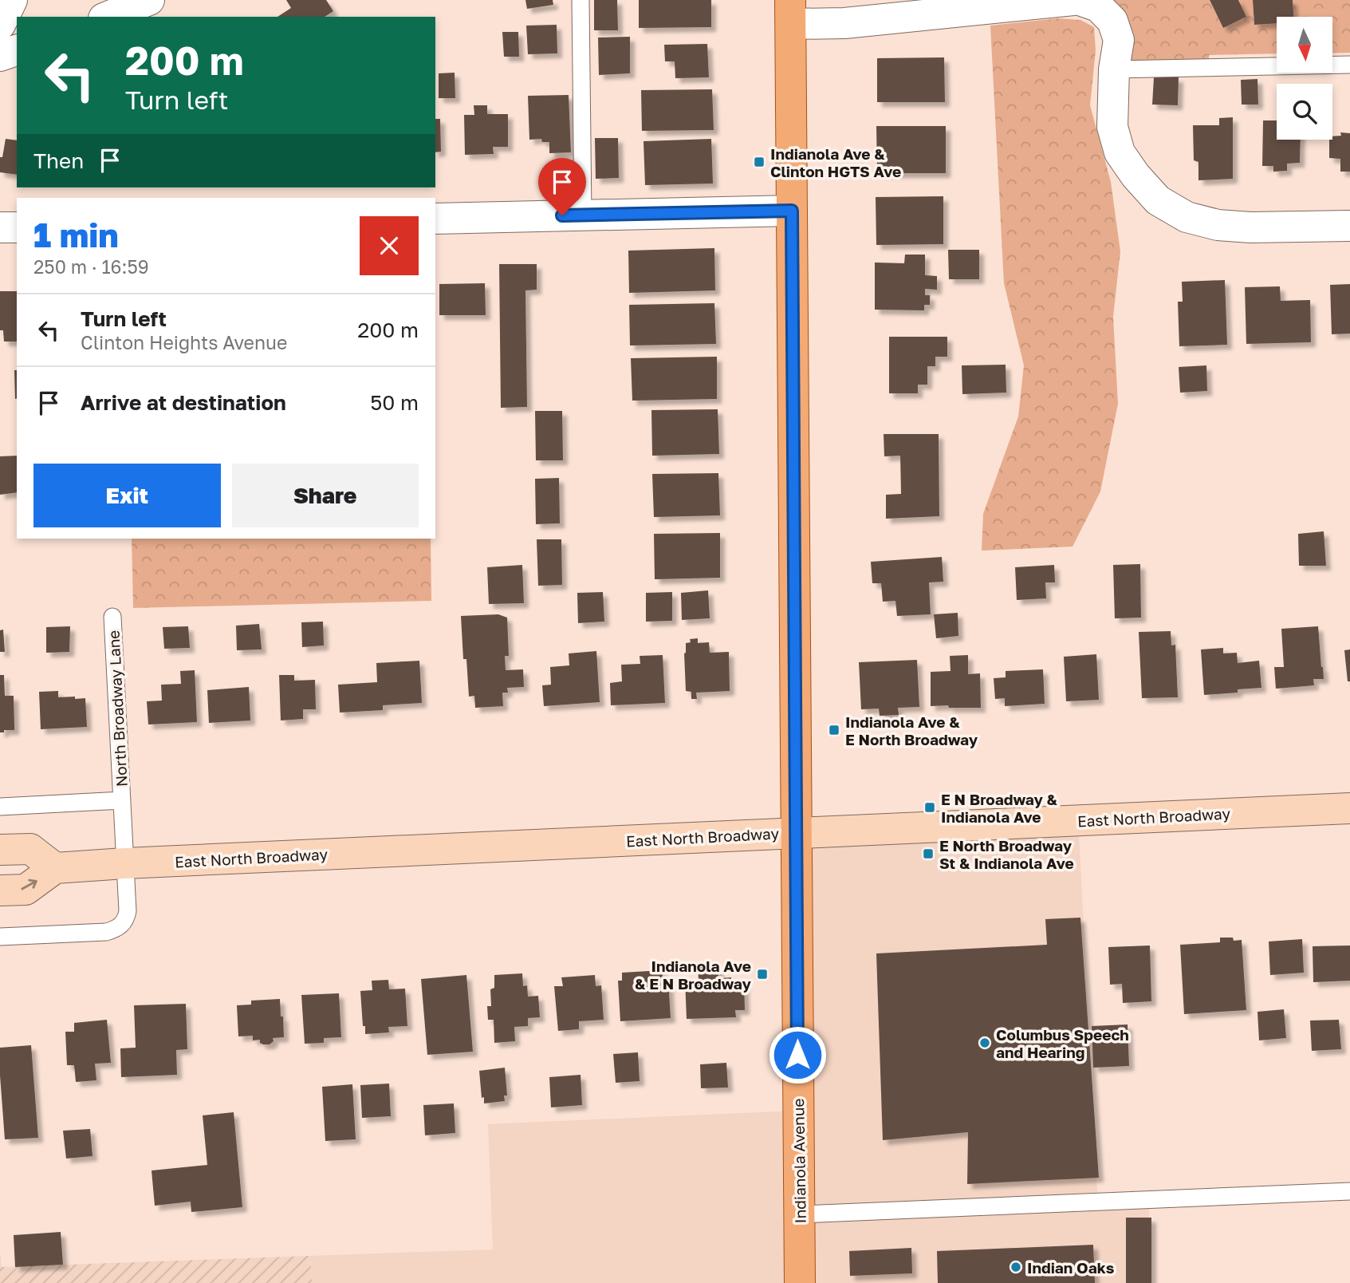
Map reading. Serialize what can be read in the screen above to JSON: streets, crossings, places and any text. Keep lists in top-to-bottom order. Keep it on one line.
{"streets":{"main road":["East North Broadway","Indianola Avenue"],"lane":["North Broadway Lane"]},"crossings":[["North Broadway Lane","East North Broadway"],["East North Broadway","Indianola Avenue"]],"places":{"transit":["Indianola Ave & Clinton HGTS Ave","Indianola Ave & E North Broadway","E N Broadway & Indianola Ave","E North Broadway St & Indianola Ave","Indianola Ave & E N Broadway"],"other":["Columbus Speech and Hearing","Indian Oaks"]},"north":"bottom","page":{"turn":["200 m","Turn left"],"then":"Then","heading":["1 min","250 m · 16:59"],"list":[{"name":"Turn left","note":"Clinton Heights Avenue","value":"200 m"},{"name":"Arrive at destination","value":"50 m"}],"buttons":["Exit","Share"]}}
